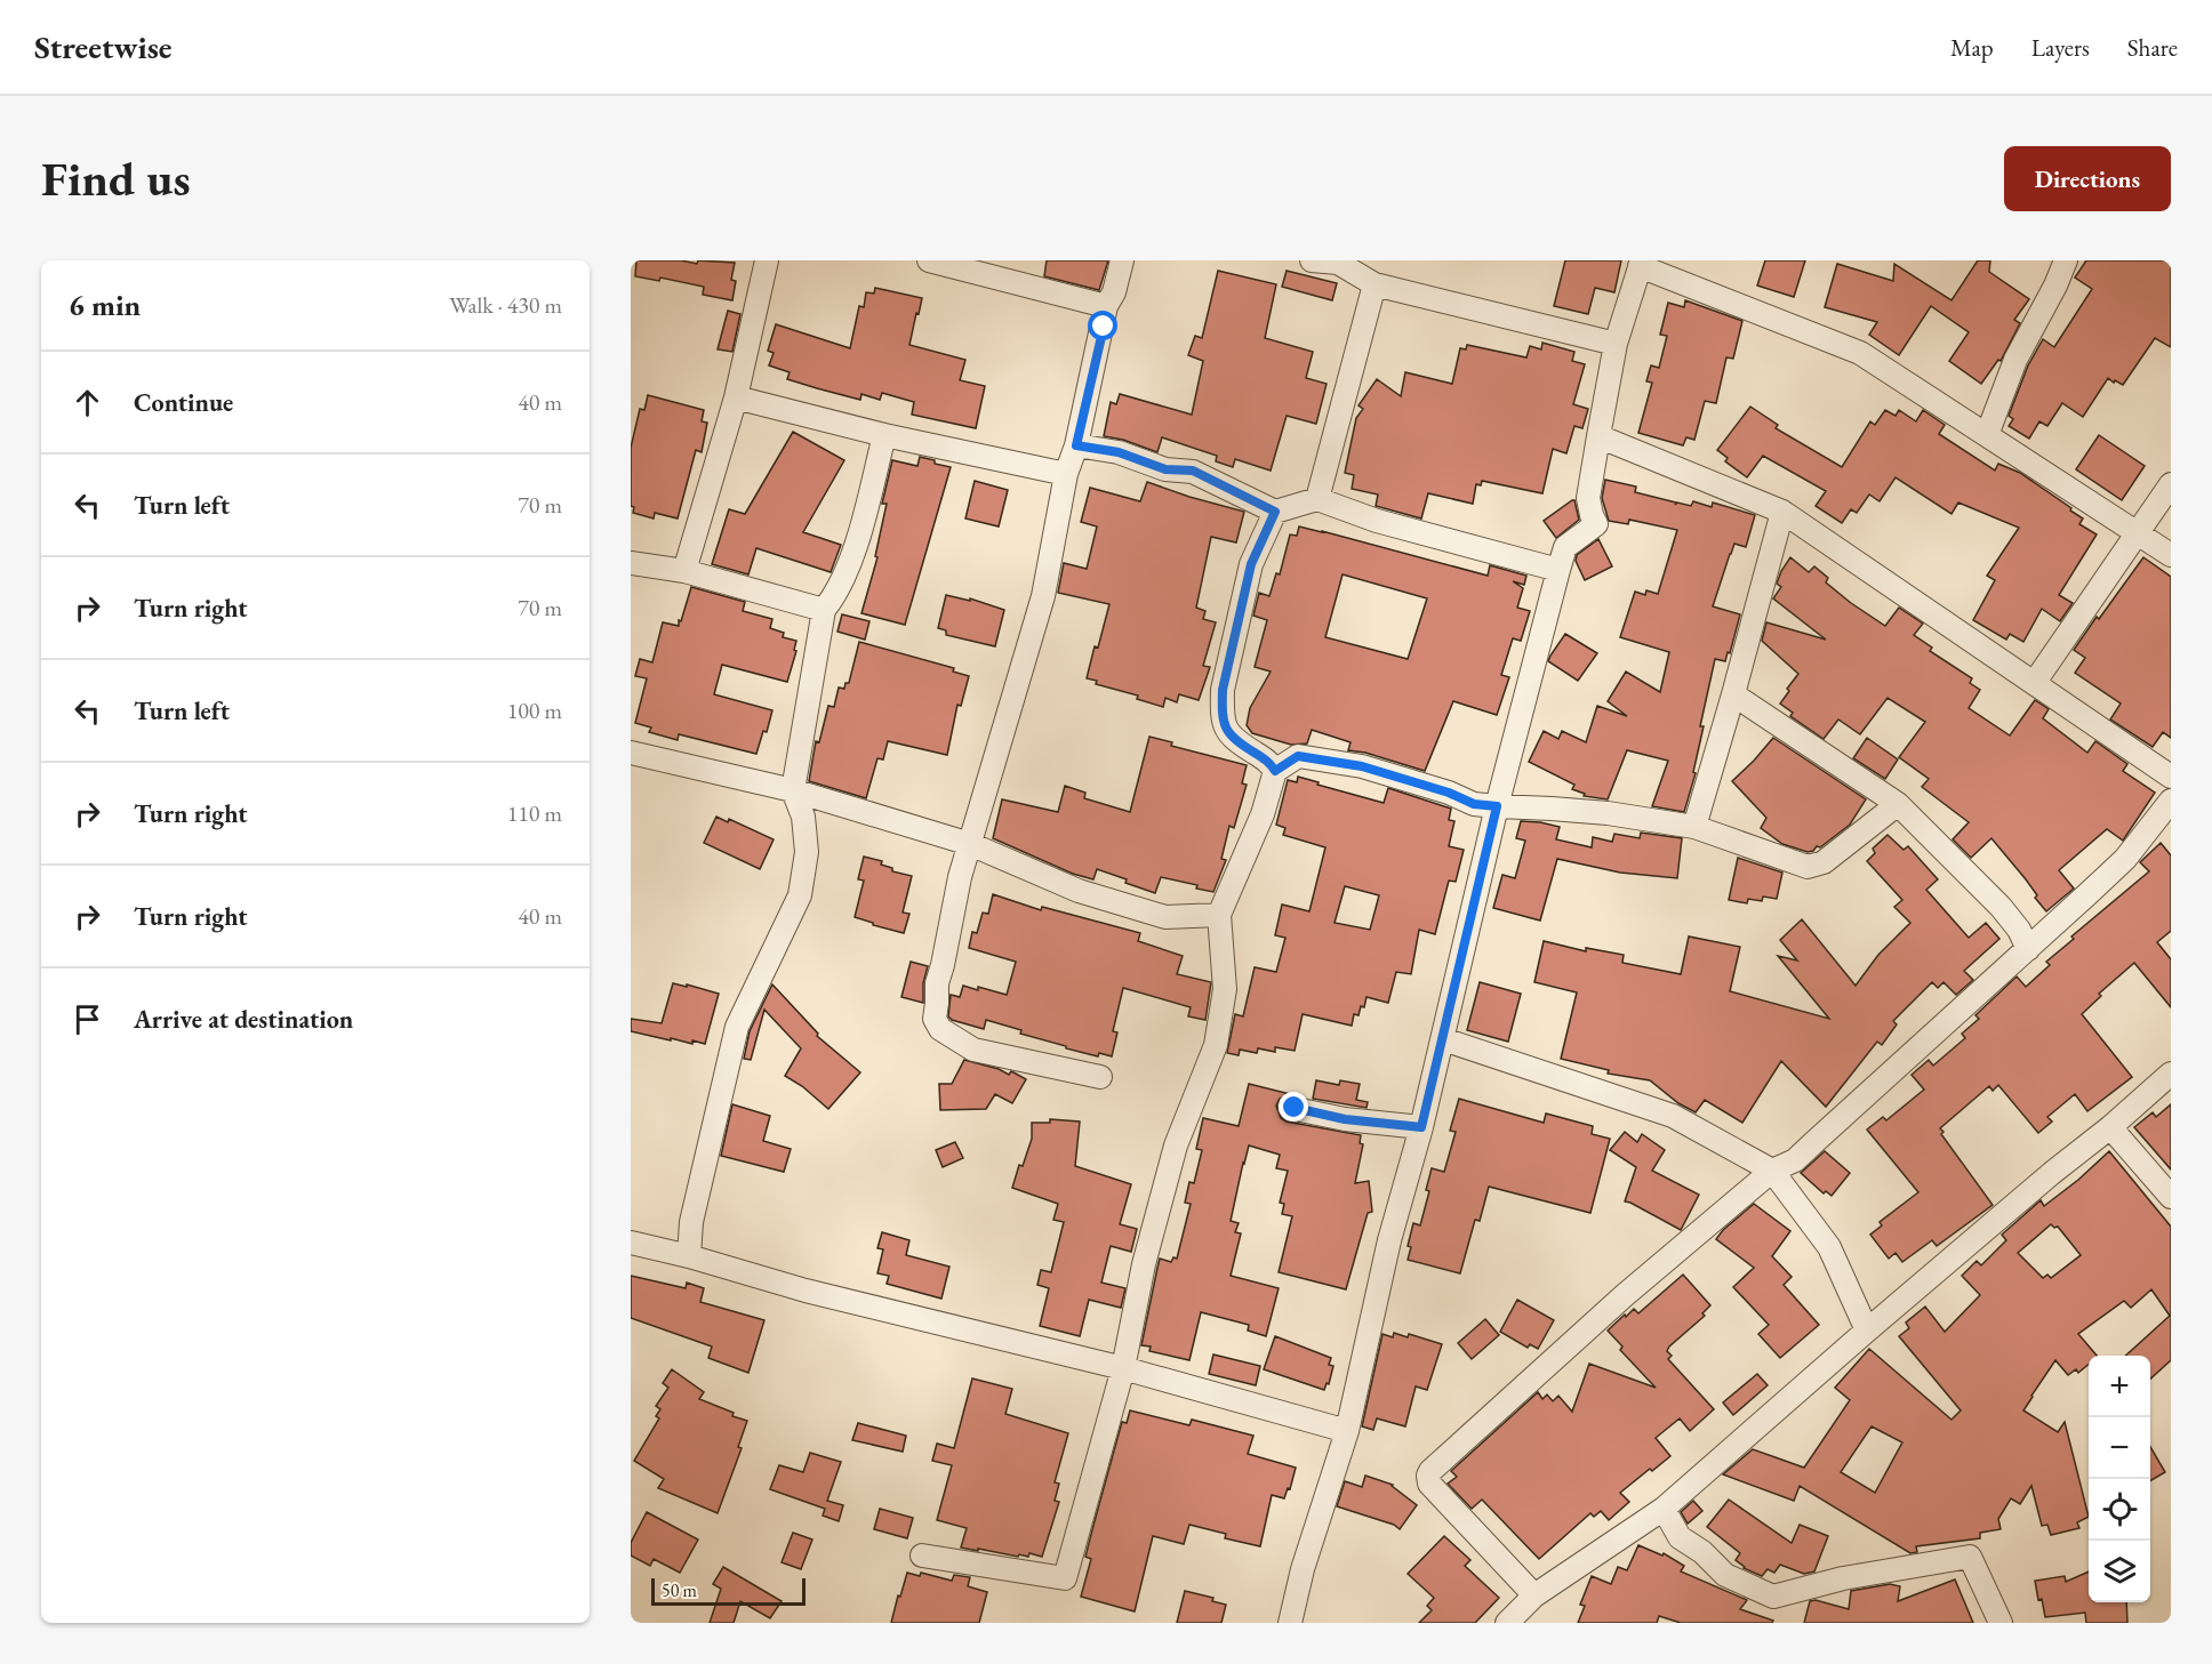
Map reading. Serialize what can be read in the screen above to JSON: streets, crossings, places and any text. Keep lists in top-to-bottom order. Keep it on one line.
{"scale_bar":"50 m","page":{"header":"Streetwise","nav":["Map","Layers","Share"],"buttons":"Directions","title":"Find us","heading":["6 min","Walk · 430 m"],"list":[["Continue","40 m"],["Turn left","70 m"],["Turn right","70 m"],["Turn left","100 m"],["Turn right","110 m"],["Turn right","40 m"],"Arrive at destination"],"map_buttons":["+","−"],"scale":"50 m"}}
